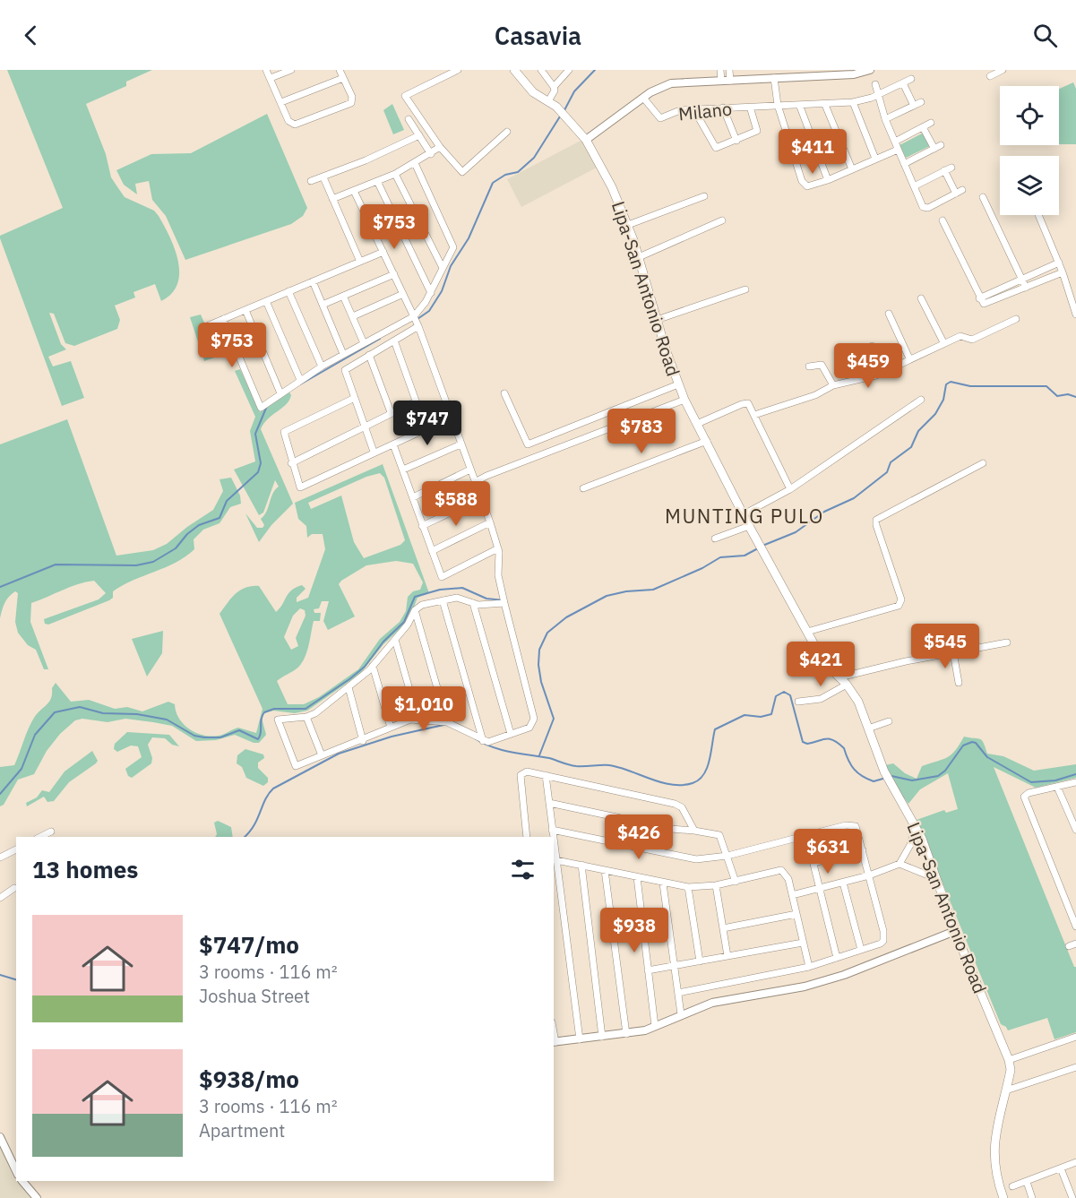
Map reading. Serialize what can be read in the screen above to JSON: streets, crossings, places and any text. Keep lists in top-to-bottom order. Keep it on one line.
{"streets":{"main road":["Lipa-San Antonio Road"],"street":["Milano"]},"districts":["MUNTING PULO"],"page":{"header":"Casavia","price":["$411","$753","$753","$459","$747","$783","$588","$545","$421","$1,010","$426","$631","$938"],"heading":"13 homes","list":[{"name":"$747/mo","note":"3 rooms · 116 m² · Joshua Street"},{"name":"$938/mo","note":"3 rooms · 116 m² · Apartment"}]}}
